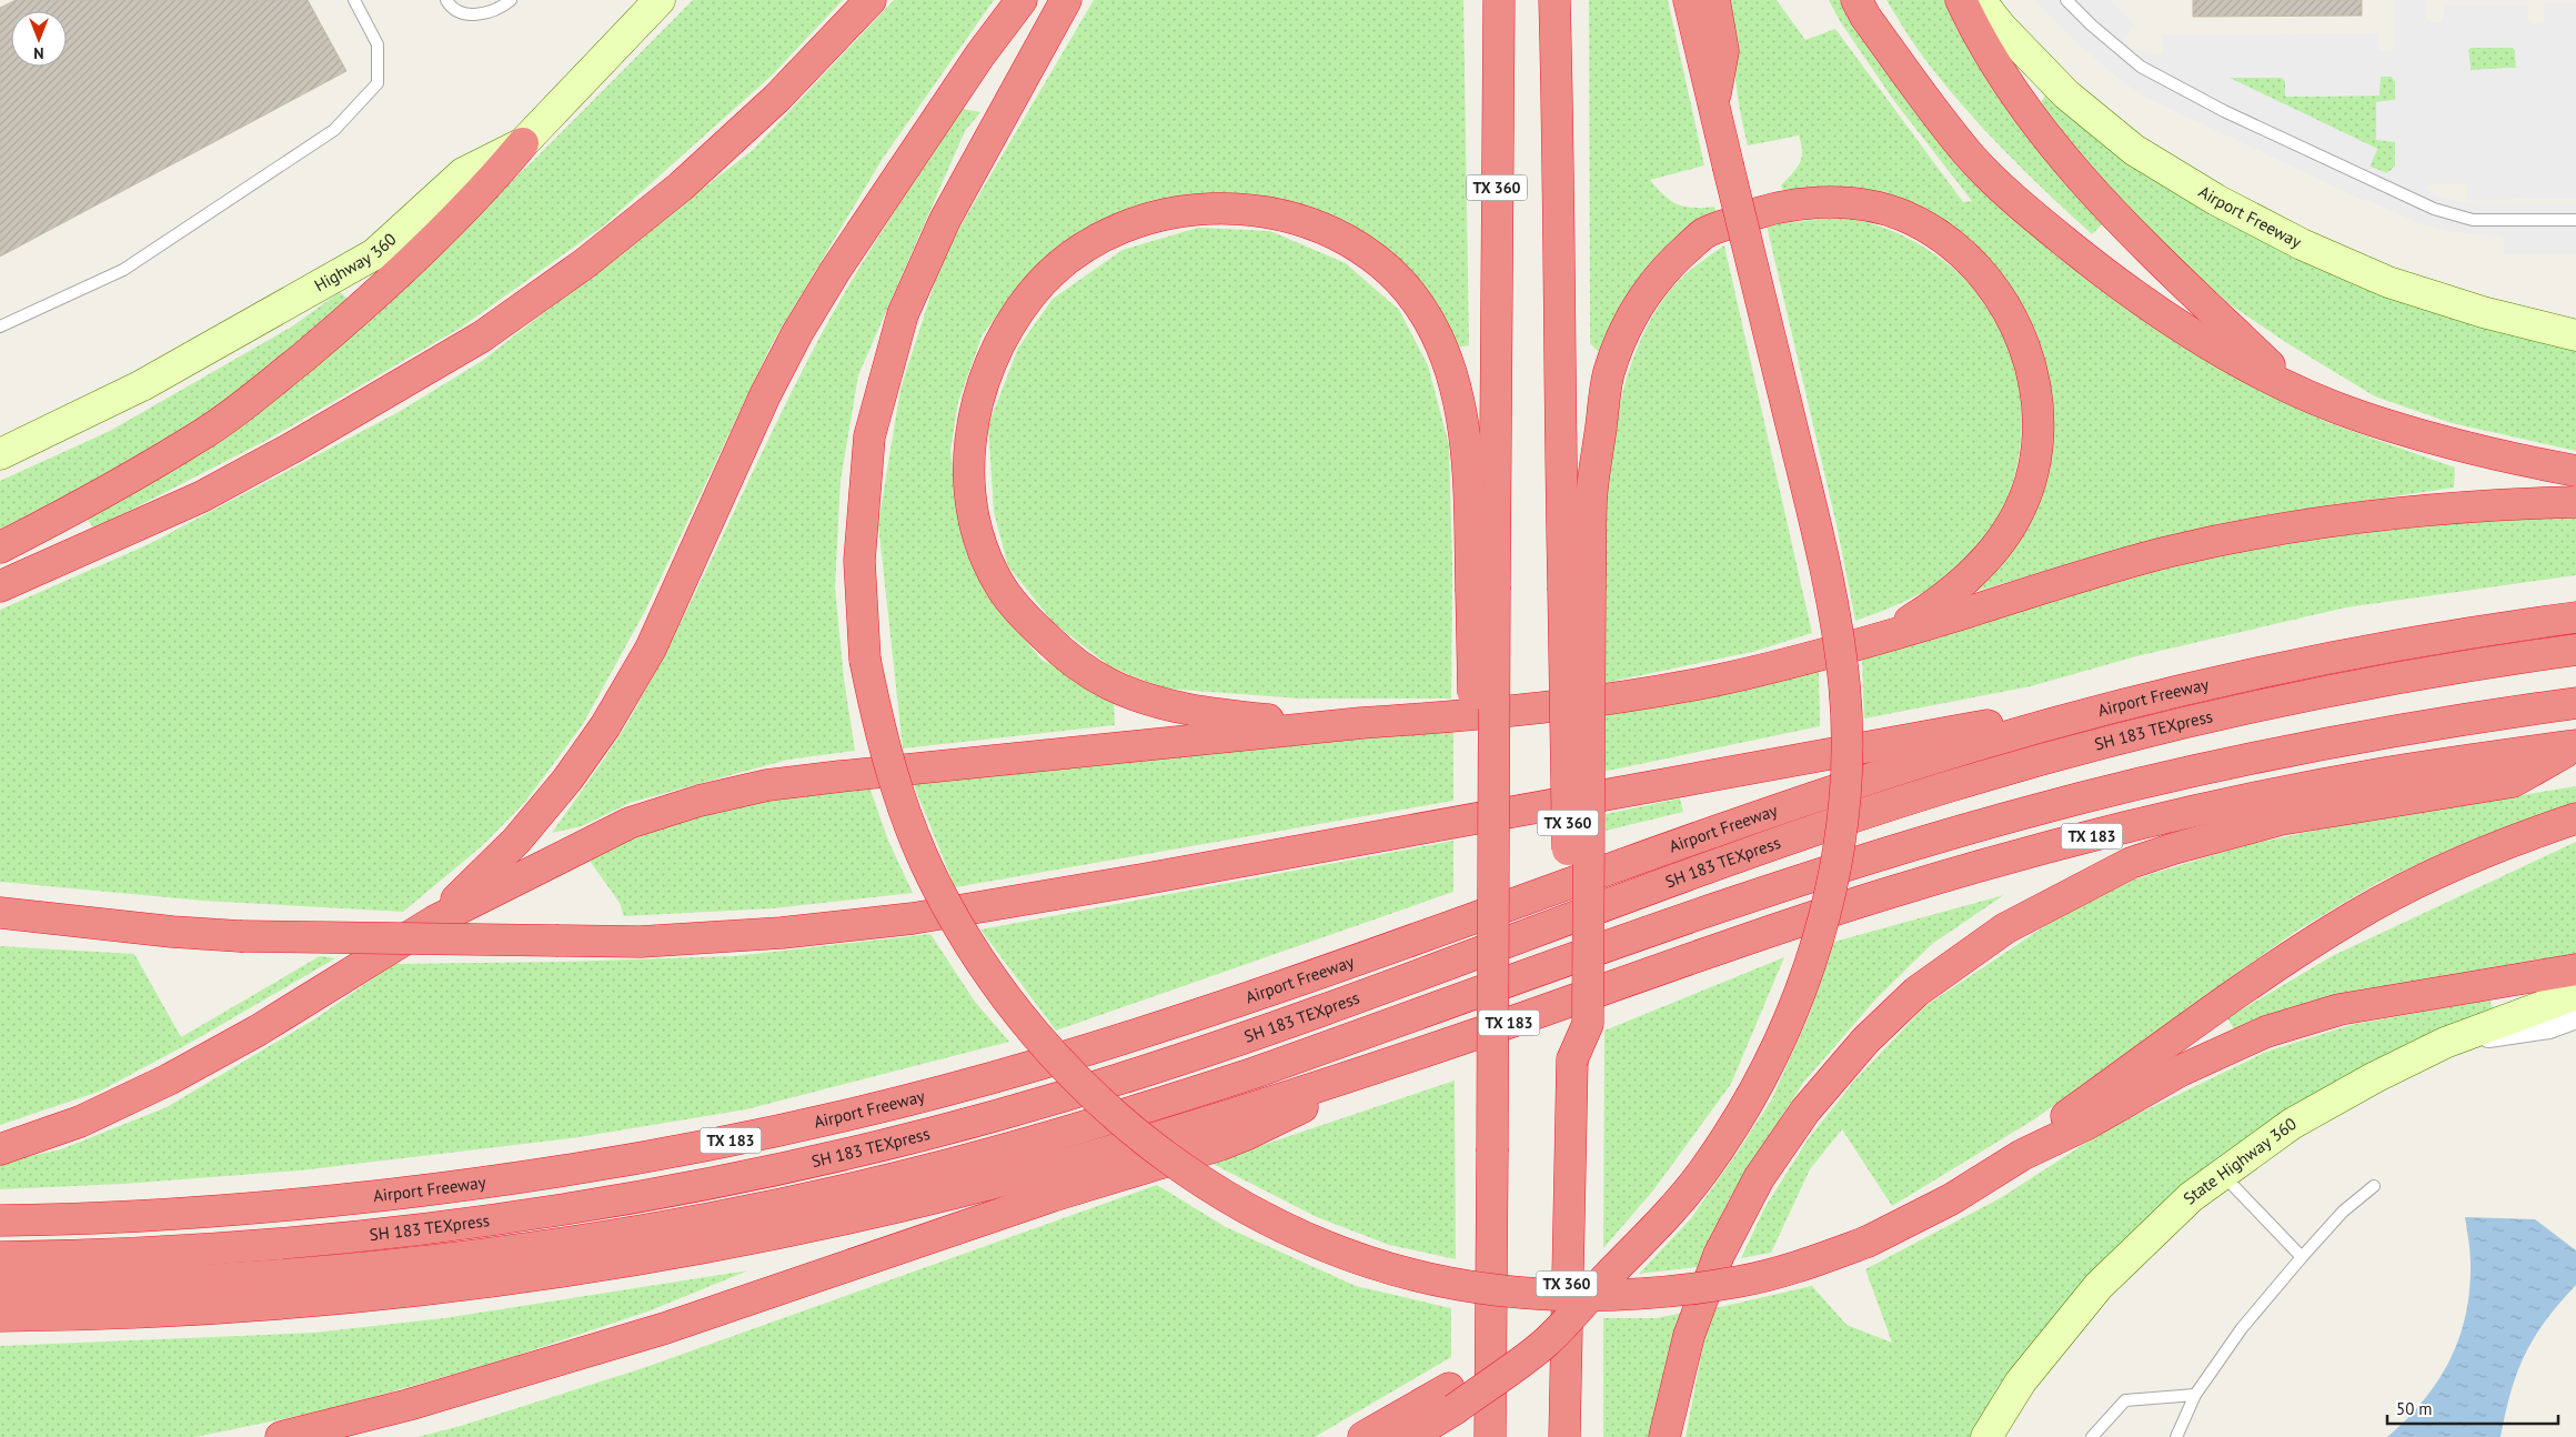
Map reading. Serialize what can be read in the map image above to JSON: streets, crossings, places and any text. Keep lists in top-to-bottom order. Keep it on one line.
{"streets":{"highway":["TX 360","Airport Freeway","SH 183 TEXpress","TX 183"],"main road":["Highway 360","State Highway 360"]},"scale_bar":"50 m","north":"bottom"}
